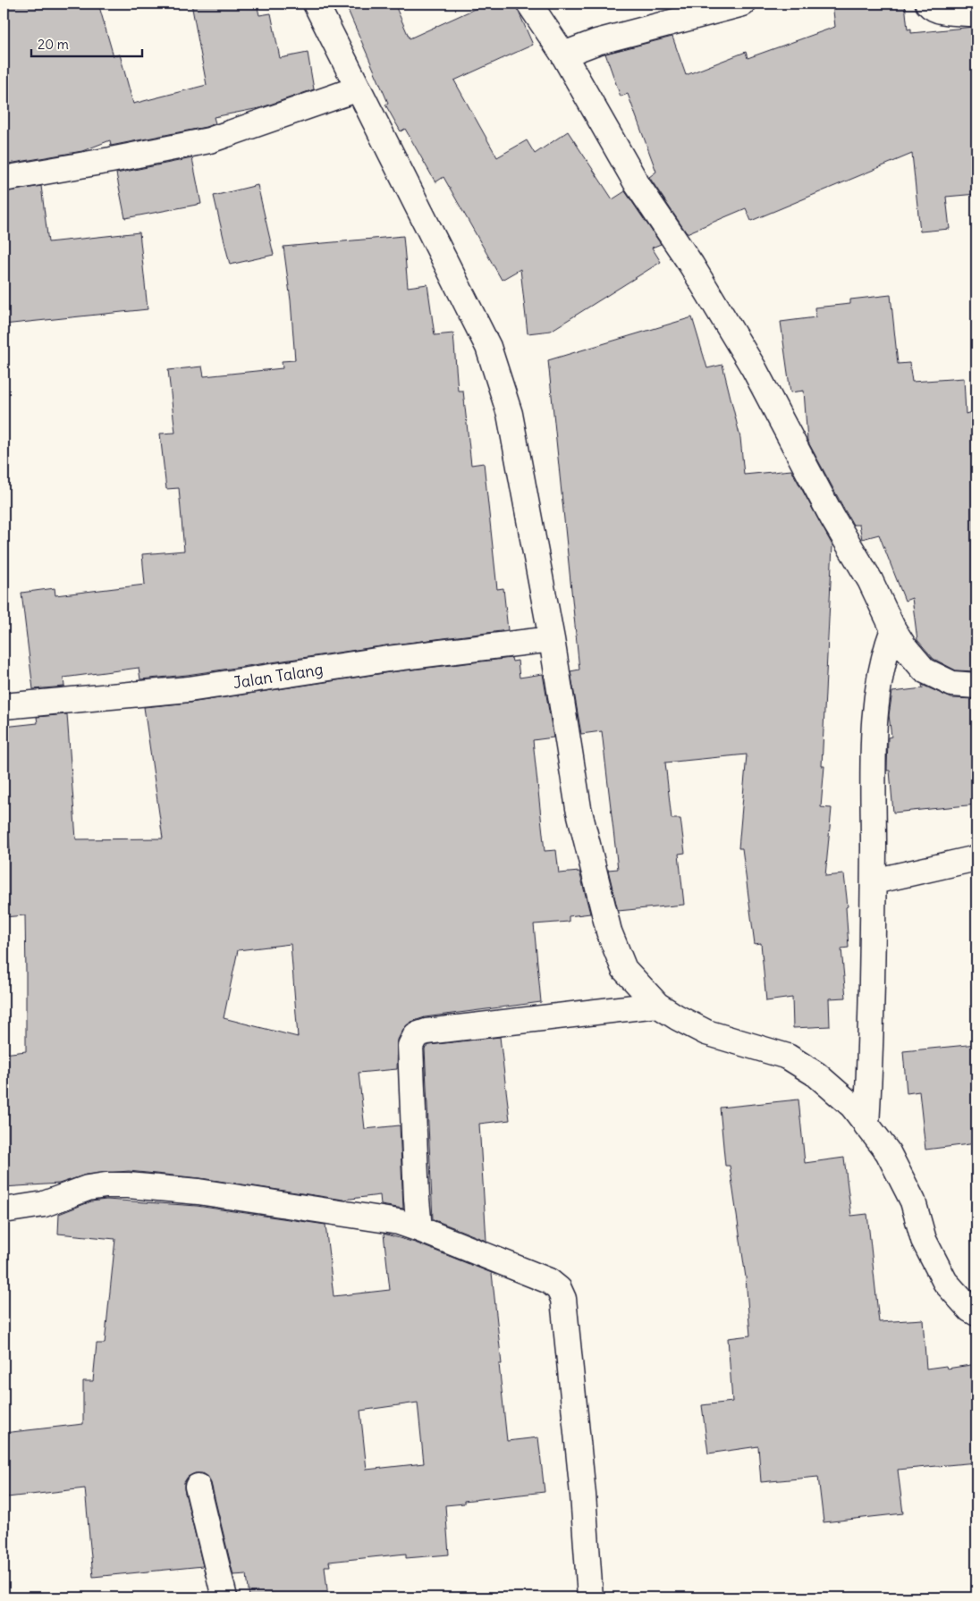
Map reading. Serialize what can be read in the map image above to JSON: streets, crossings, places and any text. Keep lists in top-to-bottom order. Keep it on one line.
{"streets":{"street":["Jalan Talang"]},"scale_bar":"20 m"}
